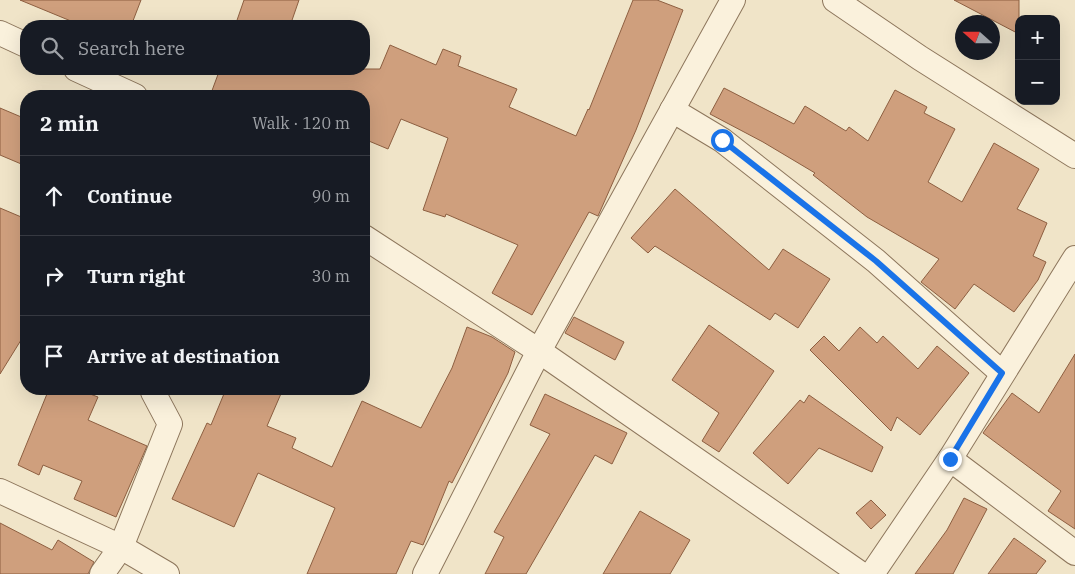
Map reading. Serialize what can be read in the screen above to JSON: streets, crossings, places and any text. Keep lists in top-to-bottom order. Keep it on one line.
{"north":"left","page":{"map_buttons":["+","−"],"search":"Search here","heading":["2 min","Walk · 120 m"],"list":[["Continue","90 m"],["Turn right","30 m"],"Arrive at destination"]}}
